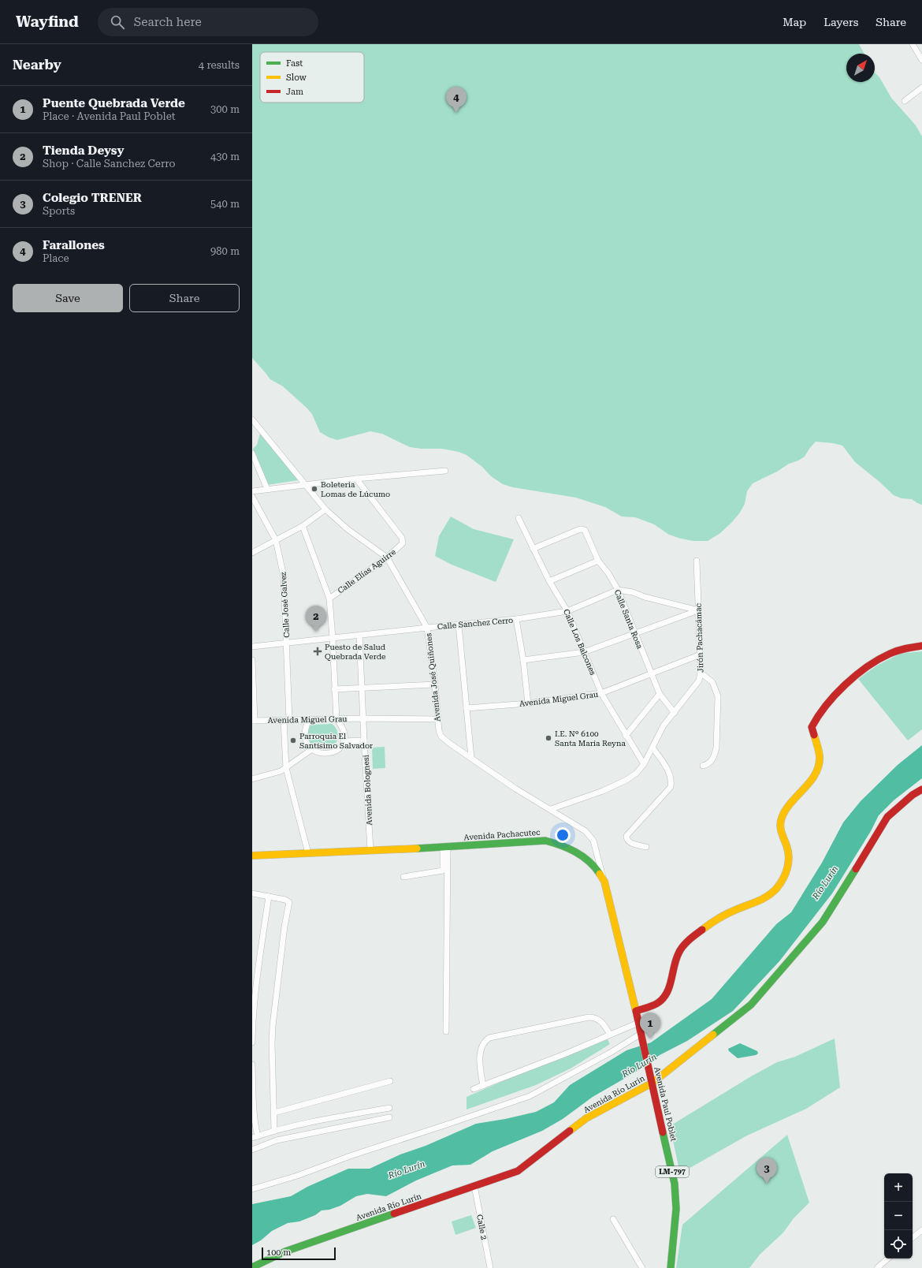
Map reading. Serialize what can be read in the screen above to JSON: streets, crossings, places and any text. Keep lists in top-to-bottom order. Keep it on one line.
{"streets":{"main road":["Avenida Pachacutec","Avenida Río Lurín","Avenida Paul Poblet","LM-797"],"street":["Calle Elías Aguirre","Calle José Galvez","Calle Santa Rosa","Calle Sanchez Cerro","Jirón Pachacámac","Calle Los Balcones","Avenida José Quiñones","Avenida Miguel Grau","Avenida Bolognesi","Calle 2"]},"crossings":[["Calle Elías Aguirre","Avenida José Quiñones"],["Calle José Galvez","Calle Sanchez Cerro"],["Calle José Galvez","Avenida Miguel Grau"],["Calle José Galvez","Avenida Pachacutec"],["Calle Santa Rosa","Calle Sanchez Cerro"],["Calle Santa Rosa","Jirón Pachacámac"],["Calle Santa Rosa","Calle Los Balcones"],["Calle Santa Rosa","Avenida Miguel Grau"],["Calle Sanchez Cerro","Calle Los Balcones"],["Calle Sanchez Cerro","Avenida José Quiñones"],["Calle Sanchez Cerro","Avenida Bolognesi"],["Jirón Pachacámac","Calle Los Balcones"],["Jirón Pachacámac","Avenida José Quiñones"],["Jirón Pachacámac","Avenida Miguel Grau"],["Calle Los Balcones","Avenida Miguel Grau"],["Avenida José Quiñones","Avenida Miguel Grau"],["Avenida José Quiñones","Avenida Pachacutec"],["Avenida Miguel Grau","Avenida Bolognesi"],["Avenida Bolognesi","Avenida Pachacutec"],["Avenida Pachacutec","Avenida Paul Poblet"],["Avenida Río Lurín","Avenida Paul Poblet"],["Avenida Río Lurín","Calle 2"]],"water":["Río Lurín"],"places":{"other":["Boleteria Lomas de Lúcumo","I.E. N° 6100 Santa María Reyna","Parroquia El Santísimo Salvador"],"health":["Puesto de Salud Quebrada Verde"]},"legend":["Fast","Slow","Jam"],"scale_bar":"100 m","north":"top right","page":{"header":"Wayfind","search":"Search here","nav":["Map","Layers","Share"],"heading":["Nearby","4 results"],"list":[{"mark":"1","name":"Puente Quebrada Verde","note":"Place · Avenida Paul Poblet","value":"300 m"},{"mark":"2","name":"Tienda Deysy","note":"Shop · Calle Sanchez Cerro","value":"430 m"},{"mark":"3","name":"Colegio TRENER","note":"Sports","value":"540 m"},{"mark":"4","name":"Farallones","note":"Place","value":"980 m"}],"pins":["4","2","1","3"],"buttons":["Save","Share"],"map_buttons":["+","−"],"scale":"100 m"}}
